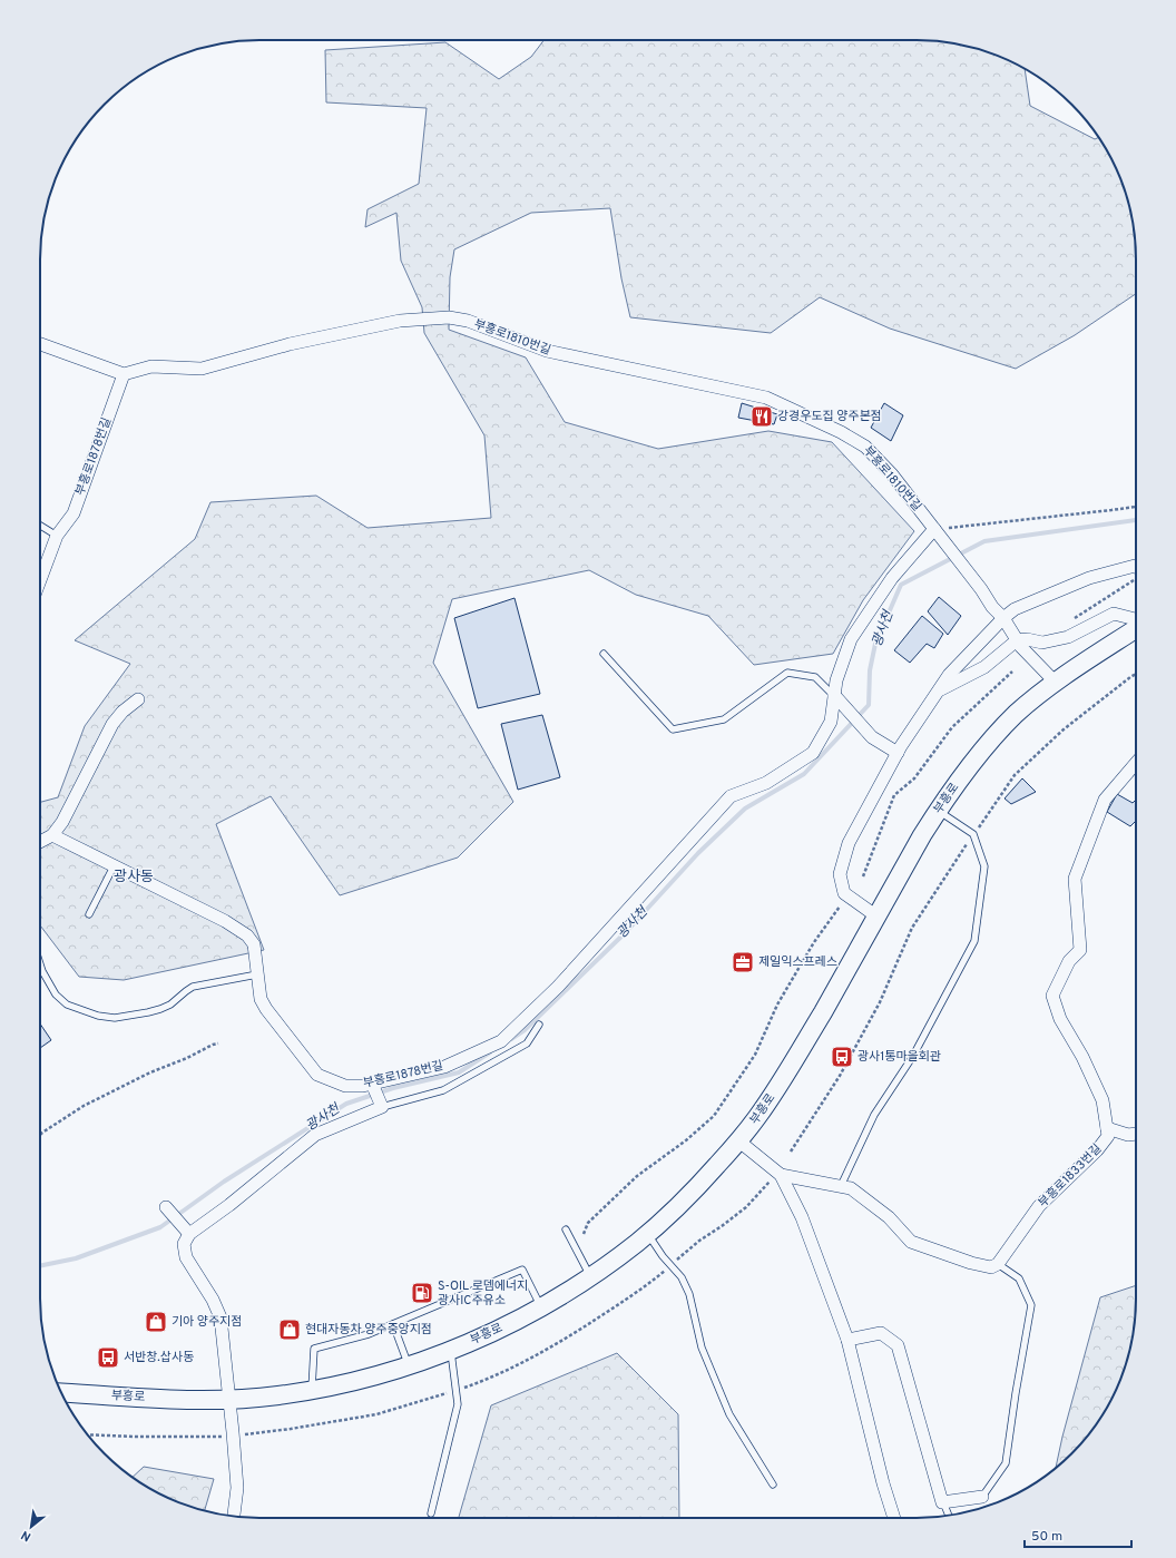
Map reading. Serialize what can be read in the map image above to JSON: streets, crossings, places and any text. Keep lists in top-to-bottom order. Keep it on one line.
{"streets":{"main road":["부흥로"],"street":["부흥로1810번길","부흥로1878번길","부흥로1833번길"]},"crossings":[["부흥로1810번길","부흥로1878번길"]],"districts":["광사동"],"water":["광사천"],"places":{"restaurant":["강경우도집 양주본점"],"office":["제일익스프레스"],"bus stop":["광사1통마을회관","서반창.삽사동"],"fuel station":["S-OIL 로뎀에너지 광사IC주유소"],"shop":["기아 양주지점","현대자동차 양주중앙지점"]},"scale_bar":"50 m","north":"bottom left"}
